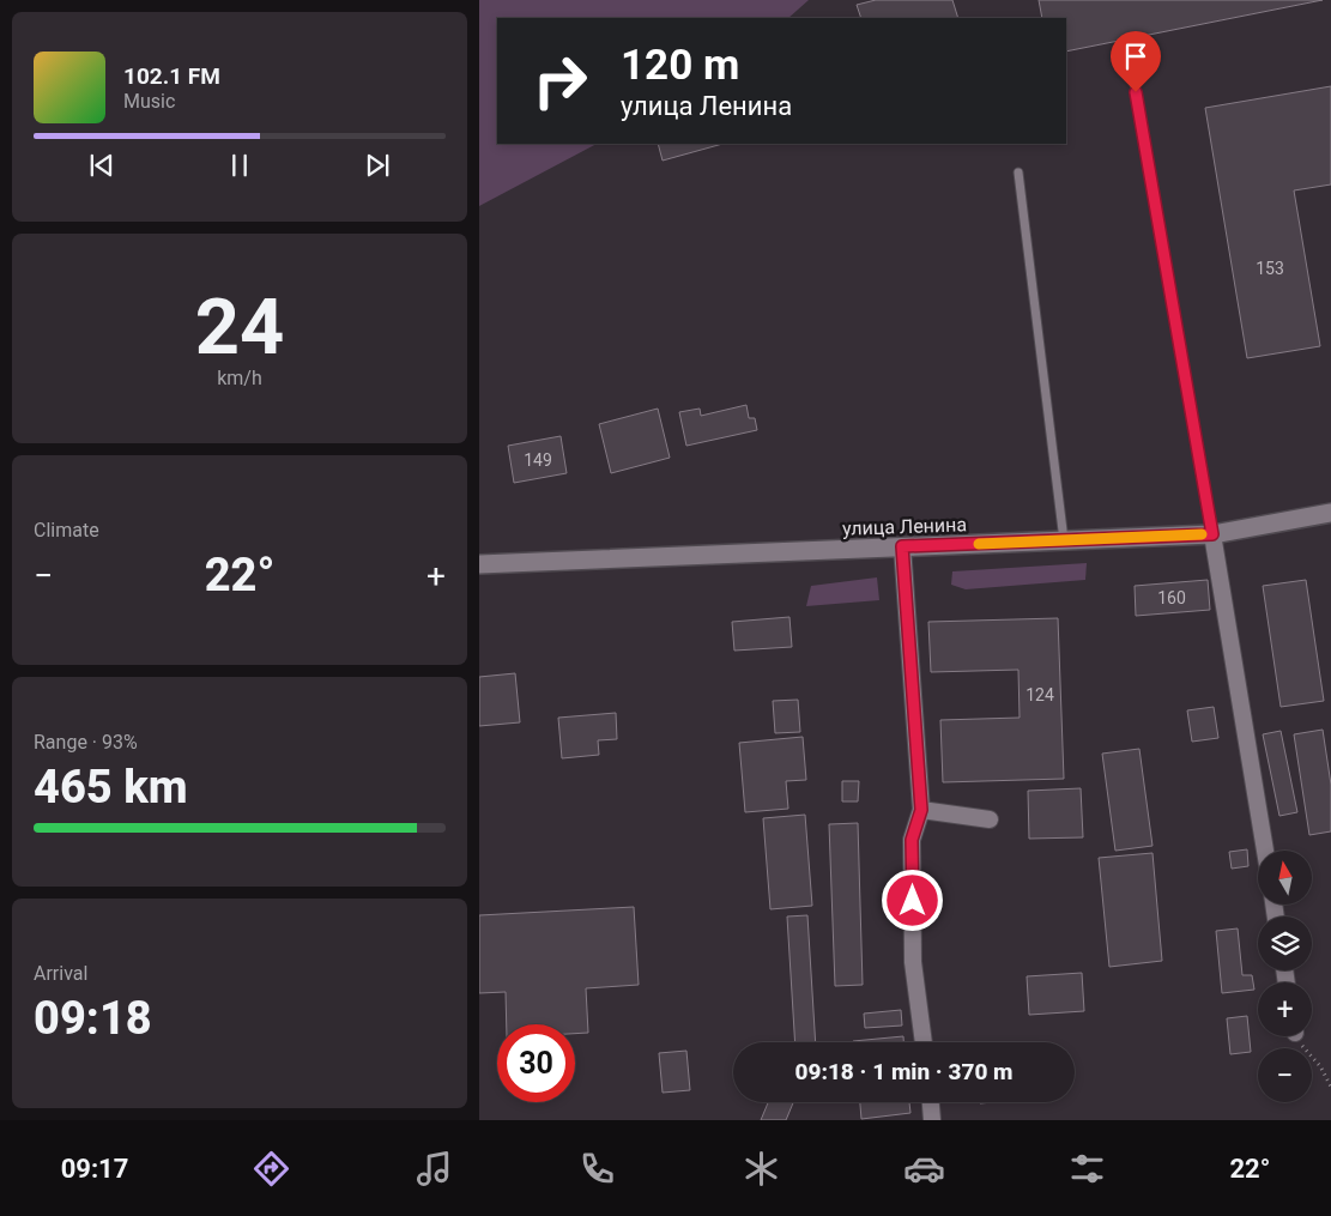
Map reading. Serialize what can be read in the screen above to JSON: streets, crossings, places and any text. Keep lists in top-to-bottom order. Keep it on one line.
{"streets":{"street":["улица Ленина"]},"house_numbers":["153","149","160","124"],"north":"top","page":{"turn":["120 m","улица Ленина"],"song":["102.1 FM","Music"],"tile":[["24","km/h"],"Climate",["Range · 93%","465 km"],["Arrival","09:18"]],"heat":["−","22°","+"],"map_buttons":["+","−"],"limit":"30","trip":"09:18 · 1 min · 370 m","tabs":["09:17","22°"]}}
